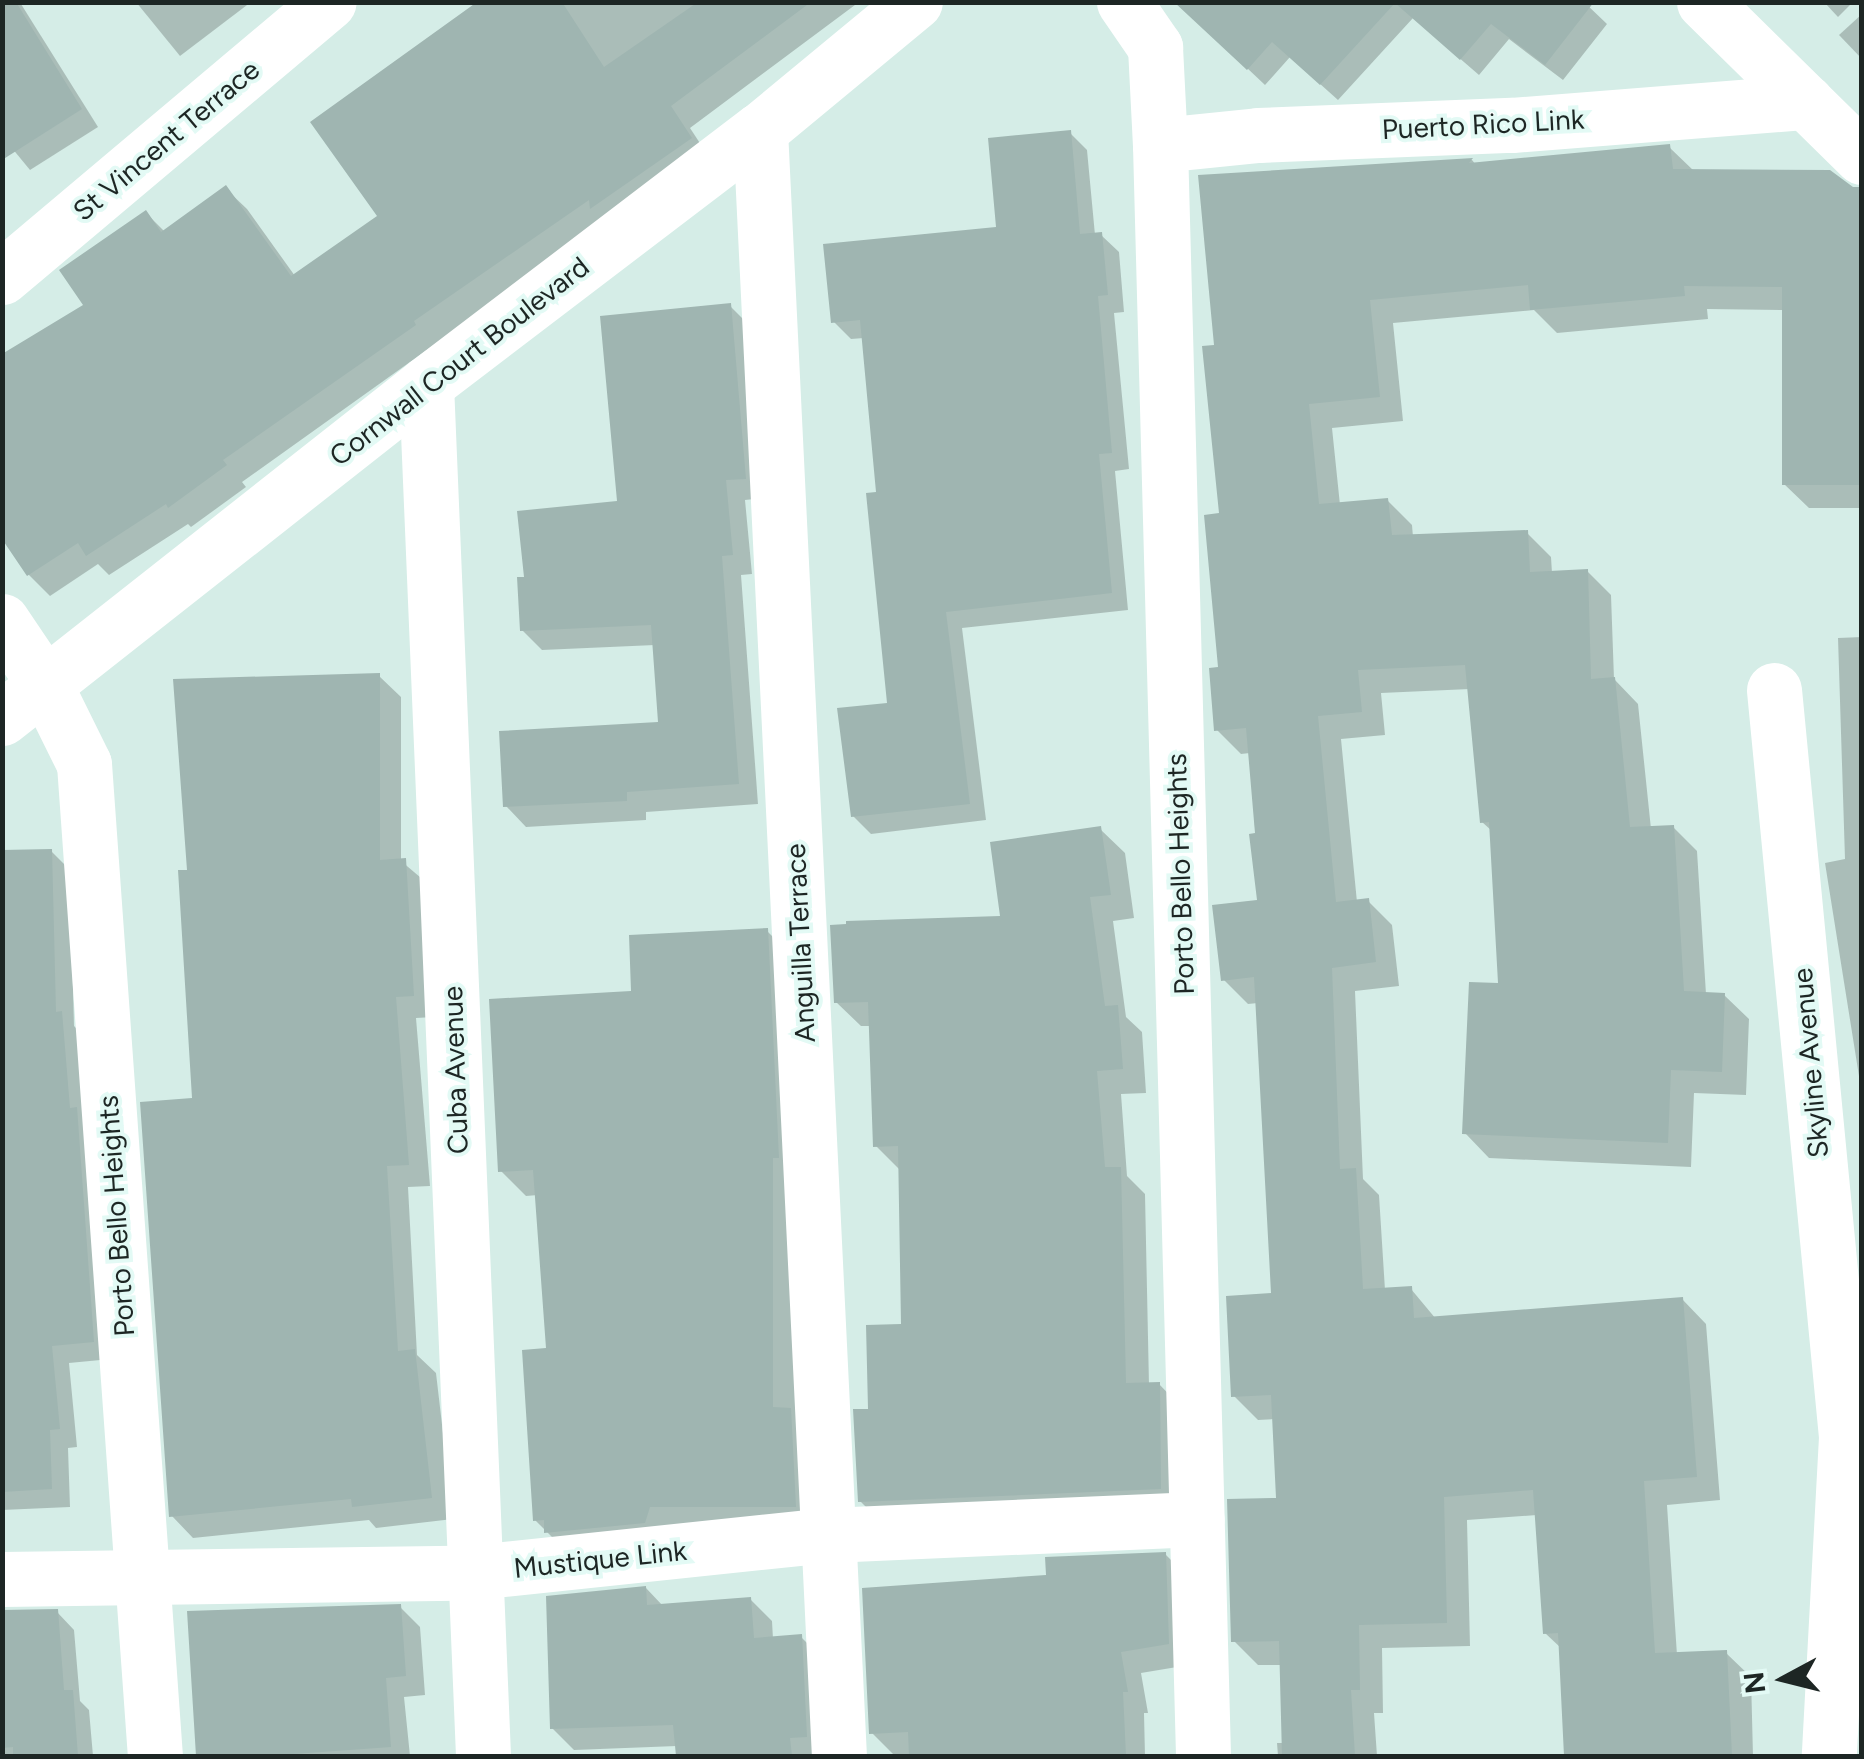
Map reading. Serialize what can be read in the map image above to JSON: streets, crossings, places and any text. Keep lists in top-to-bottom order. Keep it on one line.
{"streets":{"street":["Puerto Rico Link","St Vincent Terrace","Cornwall Court Boulevard","Porto Bello Heights","Anguilla Terrace","Skyline Avenue","Cuba Avenue","Mustique Link"]},"crossings":[["Puerto Rico Link","Porto Bello Heights"],["Cornwall Court Boulevard","Porto Bello Heights"],["Cornwall Court Boulevard","Anguilla Terrace"],["Cornwall Court Boulevard","Cuba Avenue"],["Porto Bello Heights","Mustique Link"],["Anguilla Terrace","Mustique Link"],["Cuba Avenue","Mustique Link"]],"north":"left"}
